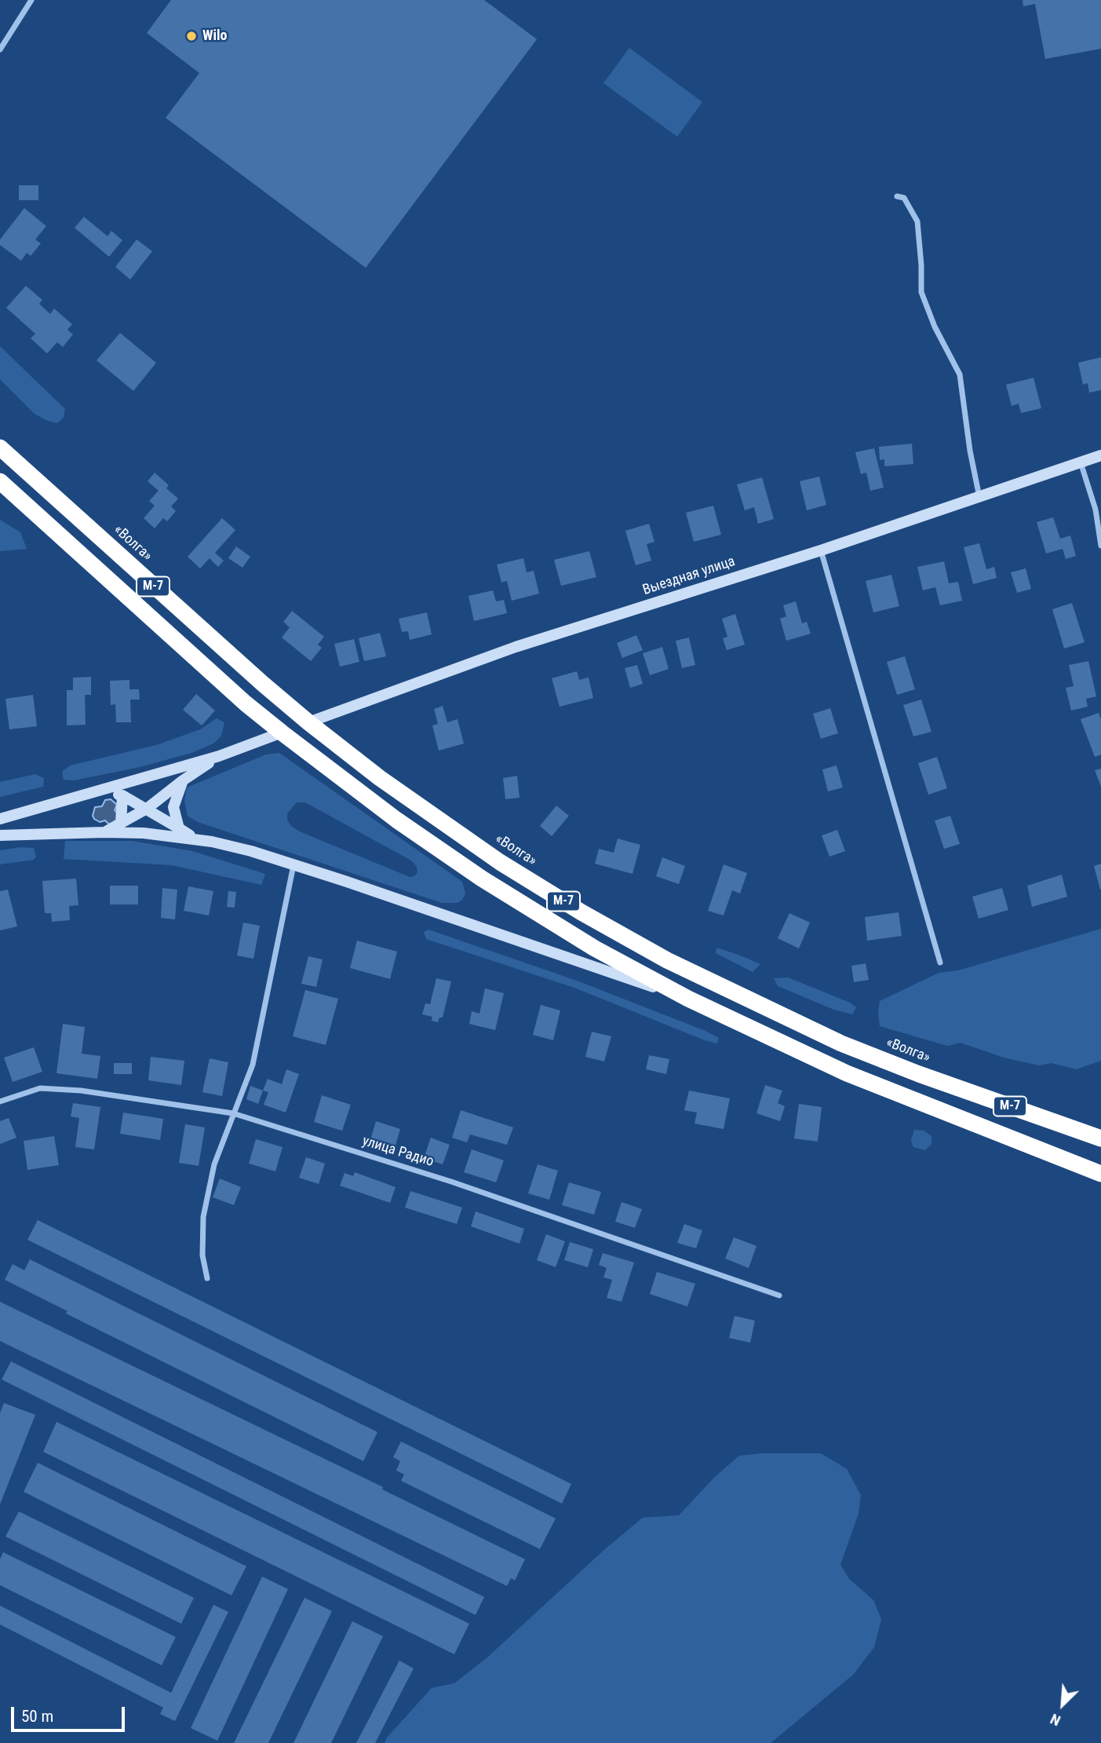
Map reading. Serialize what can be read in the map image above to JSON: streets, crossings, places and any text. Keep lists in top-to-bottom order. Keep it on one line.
{"streets":{"highway":["«Волга»","М-7"],"main road":["Выездная улица"],"street":["улица Радио"]},"crossings":[["«Волга»","Выездная улица"]],"places":["Wilo"],"scale_bar":"50 m","north":"bottom left"}
